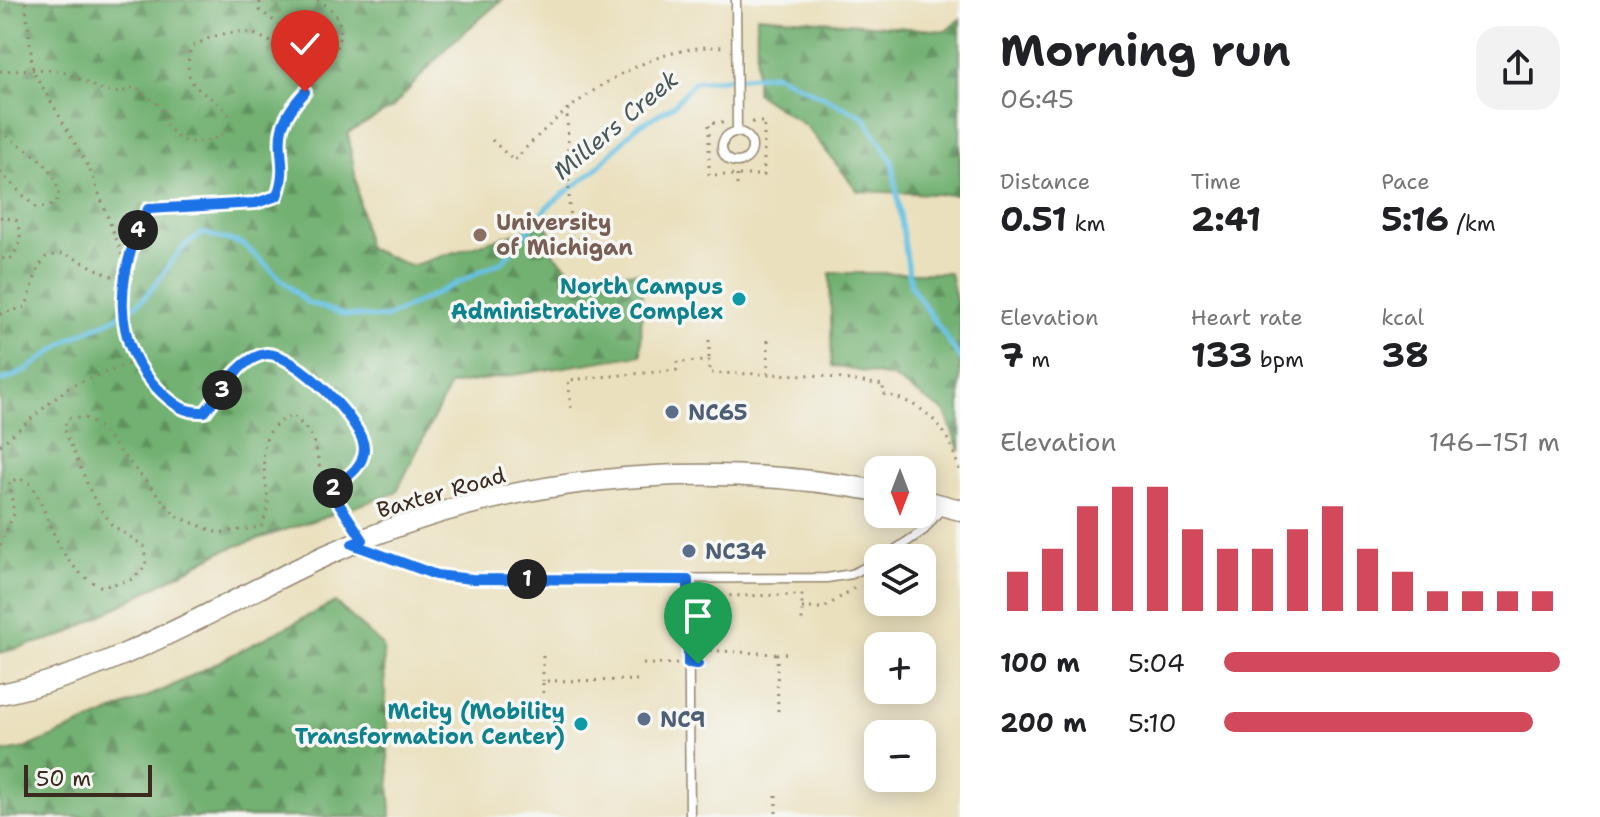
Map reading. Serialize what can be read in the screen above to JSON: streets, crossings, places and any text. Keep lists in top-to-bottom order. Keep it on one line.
{"streets":{"street":["Baxter Road"]},"water":["Millers Creek"],"places":["University of Michigan","North Campus Administrative Complex","NC65","NC34","NC9","Mcity (Mobility Transformation Center)"],"scale_bar":"50 m","north":"bottom","page":{"heading":["Morning run","06:45"],"stats":[["Distance","0.51 km"],["Time","2:41"],["Pace","5:16 /km"],["Elevation","7 m"],["Heart rate","133 bpm"],["kcal","38"]],"pins":["4","3","2","1"],"chart":["Elevation","146–151 m"],"map_buttons":["+","−"],"list":[{"name":"100 m","note":"5:04"},{"name":"200 m","note":"5:10"}],"scale":"50 m"}}
